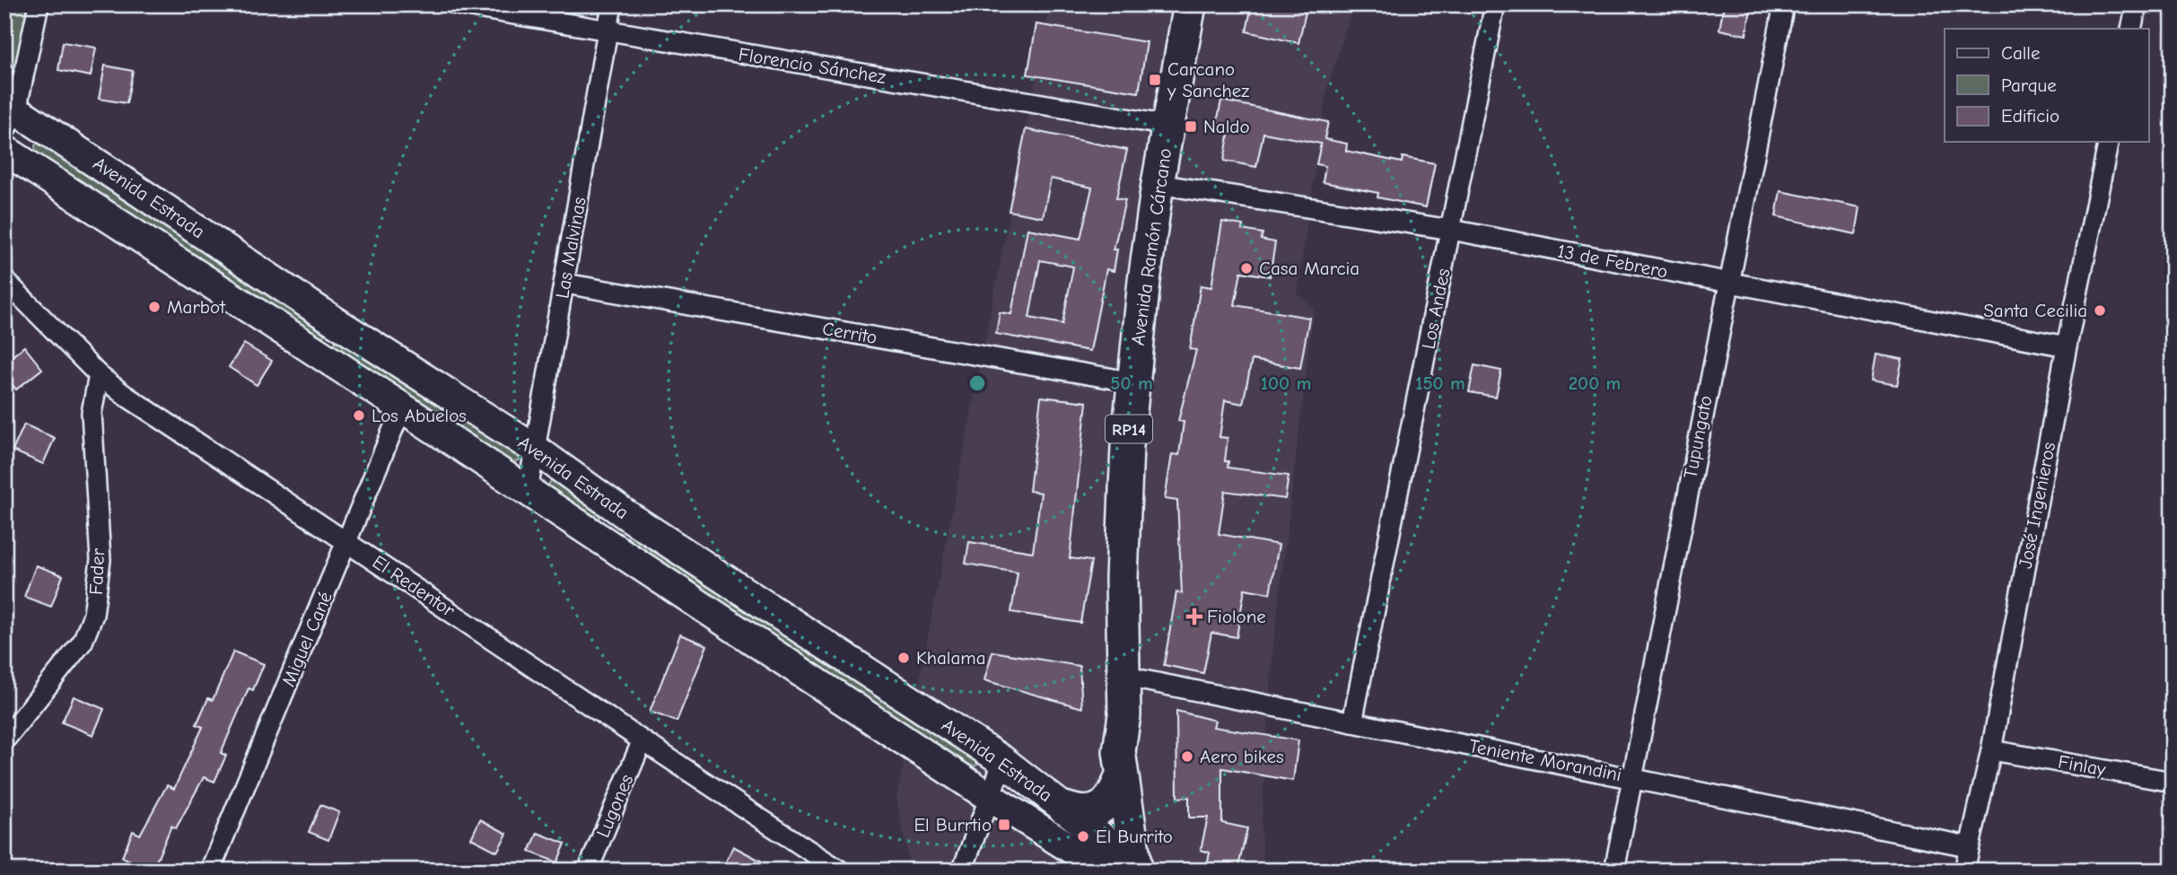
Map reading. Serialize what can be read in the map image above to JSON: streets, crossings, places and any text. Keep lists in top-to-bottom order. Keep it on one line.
{"streets":{"main road":["Avenida Estrada","Avenida Ramón Cárcano","RP14"],"street":["Florencio Sánchez","Las Malvinas","13 de Febrero","Los Andes","Cerrito","Tupungato","José Ingenieros","Fader","El Redentor","Miguel Cané","Teniente Morandini","Finlay","Lugones"]},"crossings":[["Florencio Sánchez","Avenida Ramón Cárcano"],["Florencio Sánchez","Las Malvinas"],["Avenida Estrada","Avenida Ramón Cárcano"],["Avenida Estrada","Las Malvinas"],["Avenida Estrada","Miguel Cané"],["Avenida Ramón Cárcano","13 de Febrero"],["Avenida Ramón Cárcano","Cerrito"],["Avenida Ramón Cárcano","Teniente Morandini"],["Las Malvinas","Cerrito"],["13 de Febrero","Los Andes"],["13 de Febrero","Tupungato"],["13 de Febrero","José Ingenieros"],["Los Andes","Teniente Morandini"],["Tupungato","Teniente Morandini"],["José Ingenieros","Teniente Morandini"],["José Ingenieros","Finlay"],["Fader","El Redentor"],["El Redentor","Miguel Cané"],["El Redentor","Lugones"]],"places":{"transit":["Carcano y Sanchez","Naldo","El Burrtio"],"other":["Casa Marcia","Marbot","Santa Cecilia","Los Abuelos","Khalama","Aero bikes","El Burrito"],"health":["Fiolone"]},"legend":["Calle","Parque","Edificio"],"rings":["50 m","100 m","150 m","200 m"]}
